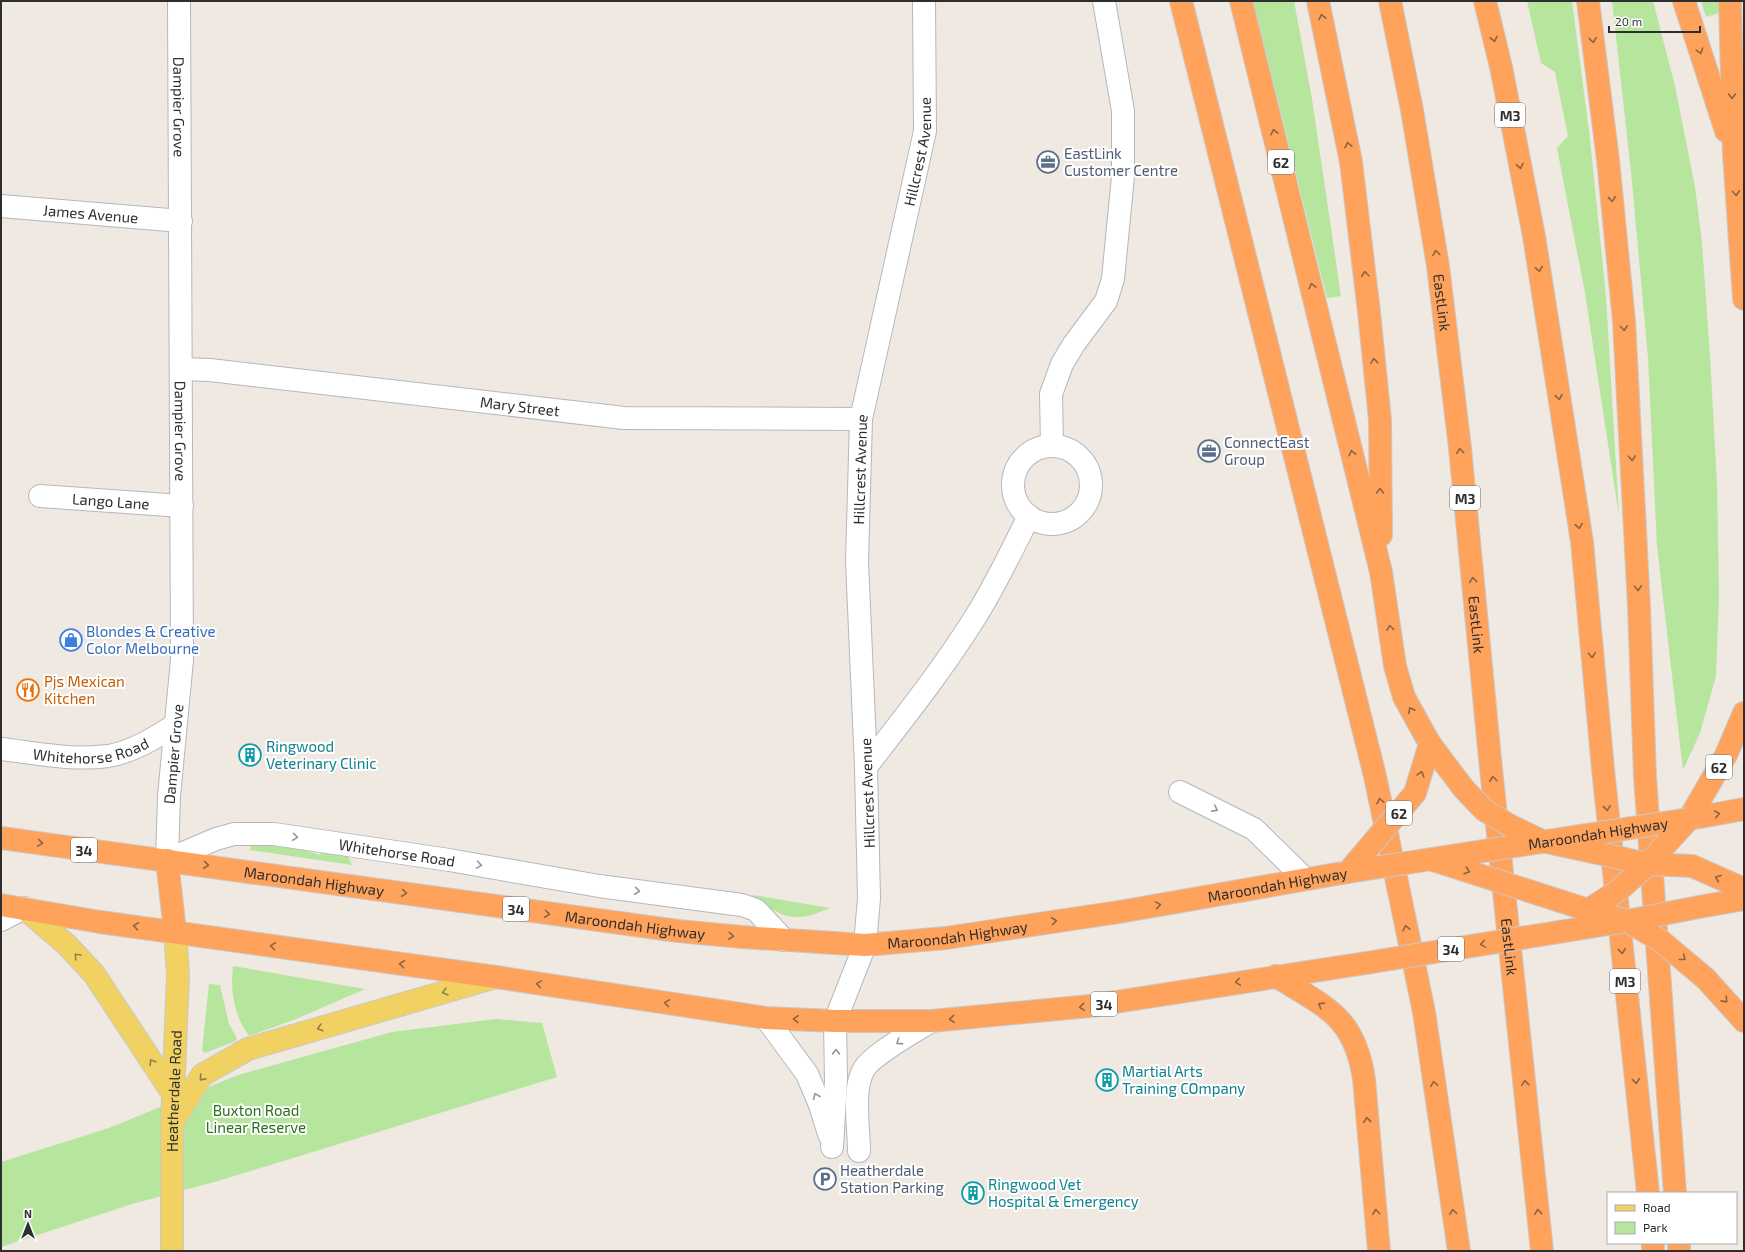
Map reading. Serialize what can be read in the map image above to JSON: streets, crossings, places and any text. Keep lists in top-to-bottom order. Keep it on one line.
{"streets":{"highway":["M3","62","EastLink","Whitehorse Road","Maroondah Highway","34"],"main road":["Heatherdale Road"],"street":["Dampier Grove","Hillcrest Avenue","James Avenue","Mary Street","Lango Lane"]},"crossings":[["Dampier Grove","James Avenue"],["Dampier Grove","Mary Street"],["Dampier Grove","Lango Lane"],["Dampier Grove","Whitehorse Road"],["Dampier Grove","Maroondah Highway"],["Hillcrest Avenue","Mary Street"],["Hillcrest Avenue","Maroondah Highway"],["Hillcrest Avenue","34"],["62","Maroondah Highway"],["Whitehorse Road","Maroondah Highway"],["34","Heatherdale Road"]],"one_way":["Whitehorse Road"],"parks":["Buxton Road Linear Reserve"],"places":{"office":["EastLink Customer Centre","ConnectEast Group"],"shop":["Blondes & Creative Color Melbourne"],"restaurant":["Pjs Mexican Kitchen"],"building":["Ringwood Veterinary Clinic","Martial Arts Training COmpany","Ringwood Vet Hospital & Emergency"],"parking":["Heatherdale Station Parking"]},"legend":["Road","Park"],"scale_bar":"20 m","north":"top"}
